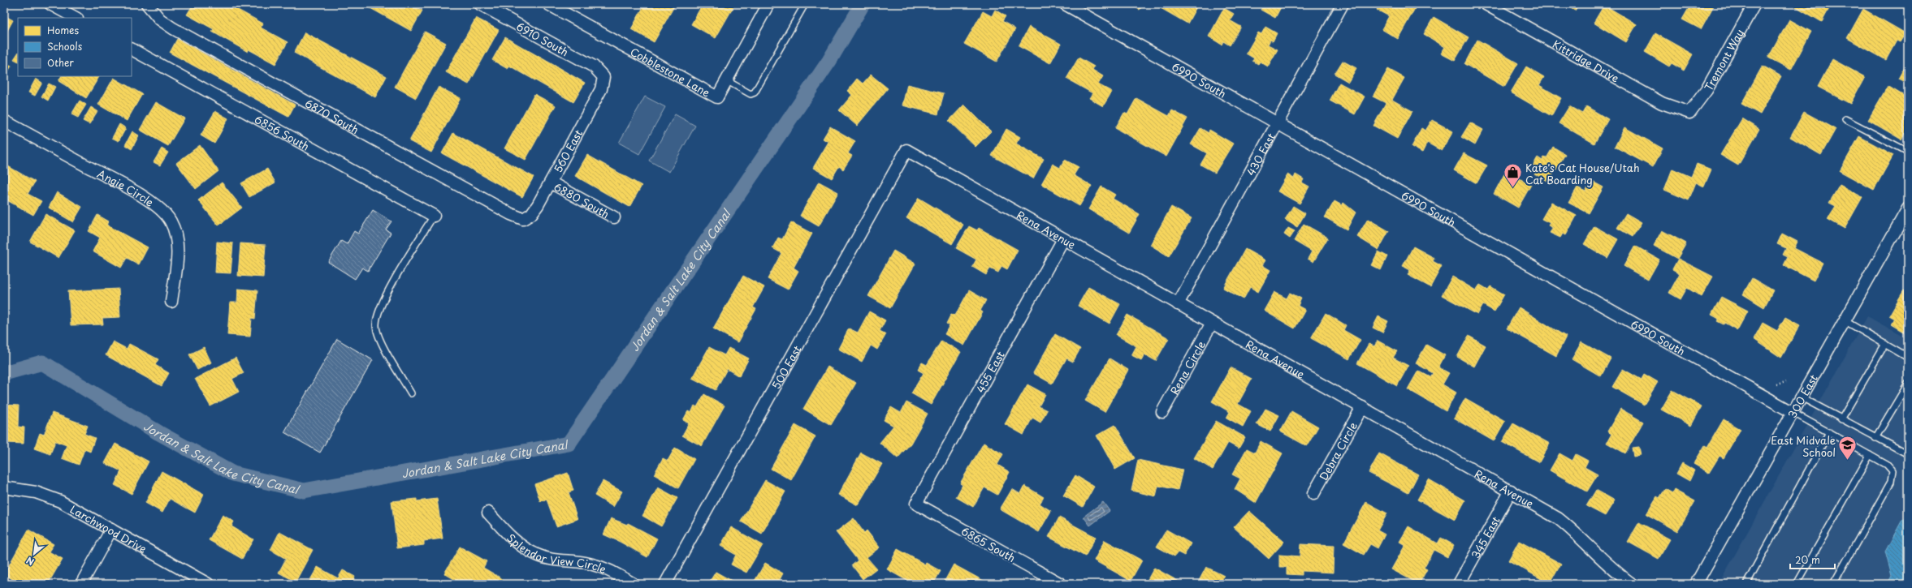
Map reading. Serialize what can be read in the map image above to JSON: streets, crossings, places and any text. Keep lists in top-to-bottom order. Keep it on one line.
{"streets":{"street":["6910 South","Tremont Way","Kittridge Drive","Cobblestone Lane","6990 South","6870 South","6856 South","560 East","430 East","Angie Circle","6880 South","Rena Avenue","500 East","Rena Circle","455 East","300 East","Debra Circle","Larchwood Drive","345 East","6865 South","Splendor View Circle"]},"crossings":[["6910 South","560 East"],["Tremont Way","Kittridge Drive"],["6990 South","430 East"],["6990 South","300 East"],["6870 South","560 East"],["560 East","6880 South"],["430 East","Rena Avenue"],["Rena Avenue","500 East"],["Rena Avenue","Rena Circle"],["Rena Avenue","455 East"],["Rena Avenue","Debra Circle"],["Rena Avenue","345 East"],["455 East","6865 South"]],"water":["Jordan & Salt Lake City Canal"],"places":{"shop":["Kate's Cat House/Utah Cat Boarding"],"school or university":["East Midvale School"]},"legend":["Homes","Schools","Other"],"scale_bar":"20 m","north":"bottom left"}
